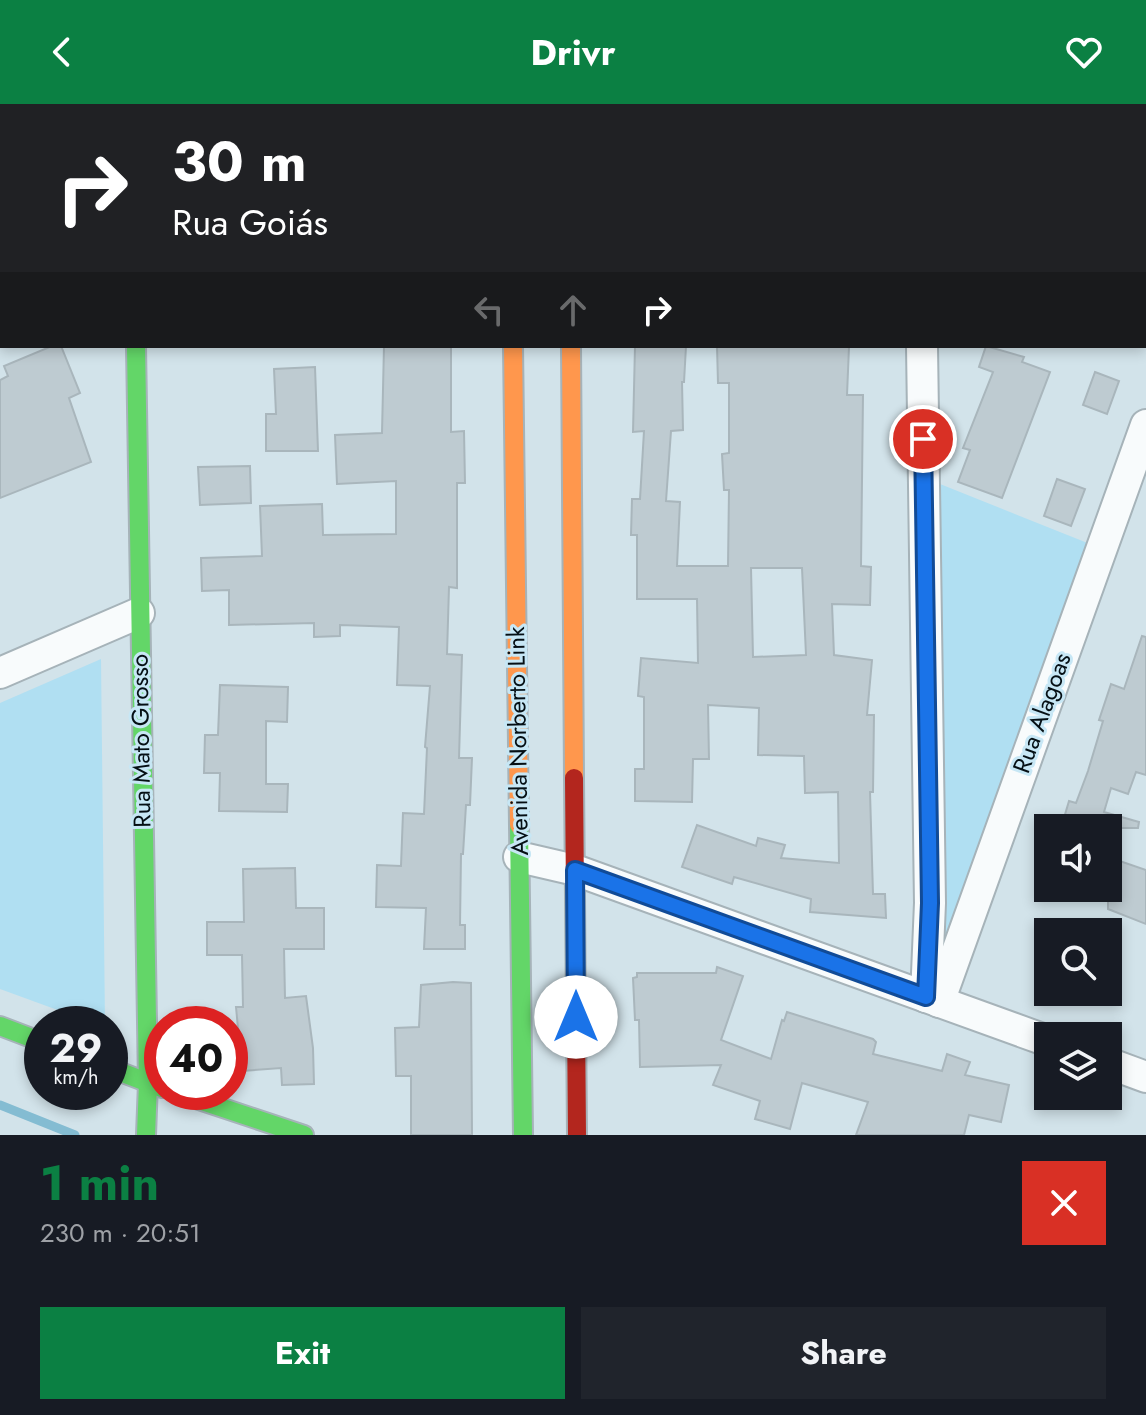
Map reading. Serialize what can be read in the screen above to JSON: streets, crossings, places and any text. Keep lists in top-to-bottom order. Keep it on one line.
{"streets":{"street":["Rua Alagoas","Rua Mato Grosso","Avenida Norberto Link"]},"page":{"header":"Drivr","turn":["30 m","Rua Goiás"],"speed":"29 km/h","limit":"40","heading":["1 min","230 m · 20:51"],"buttons":["Exit","Share"]}}
